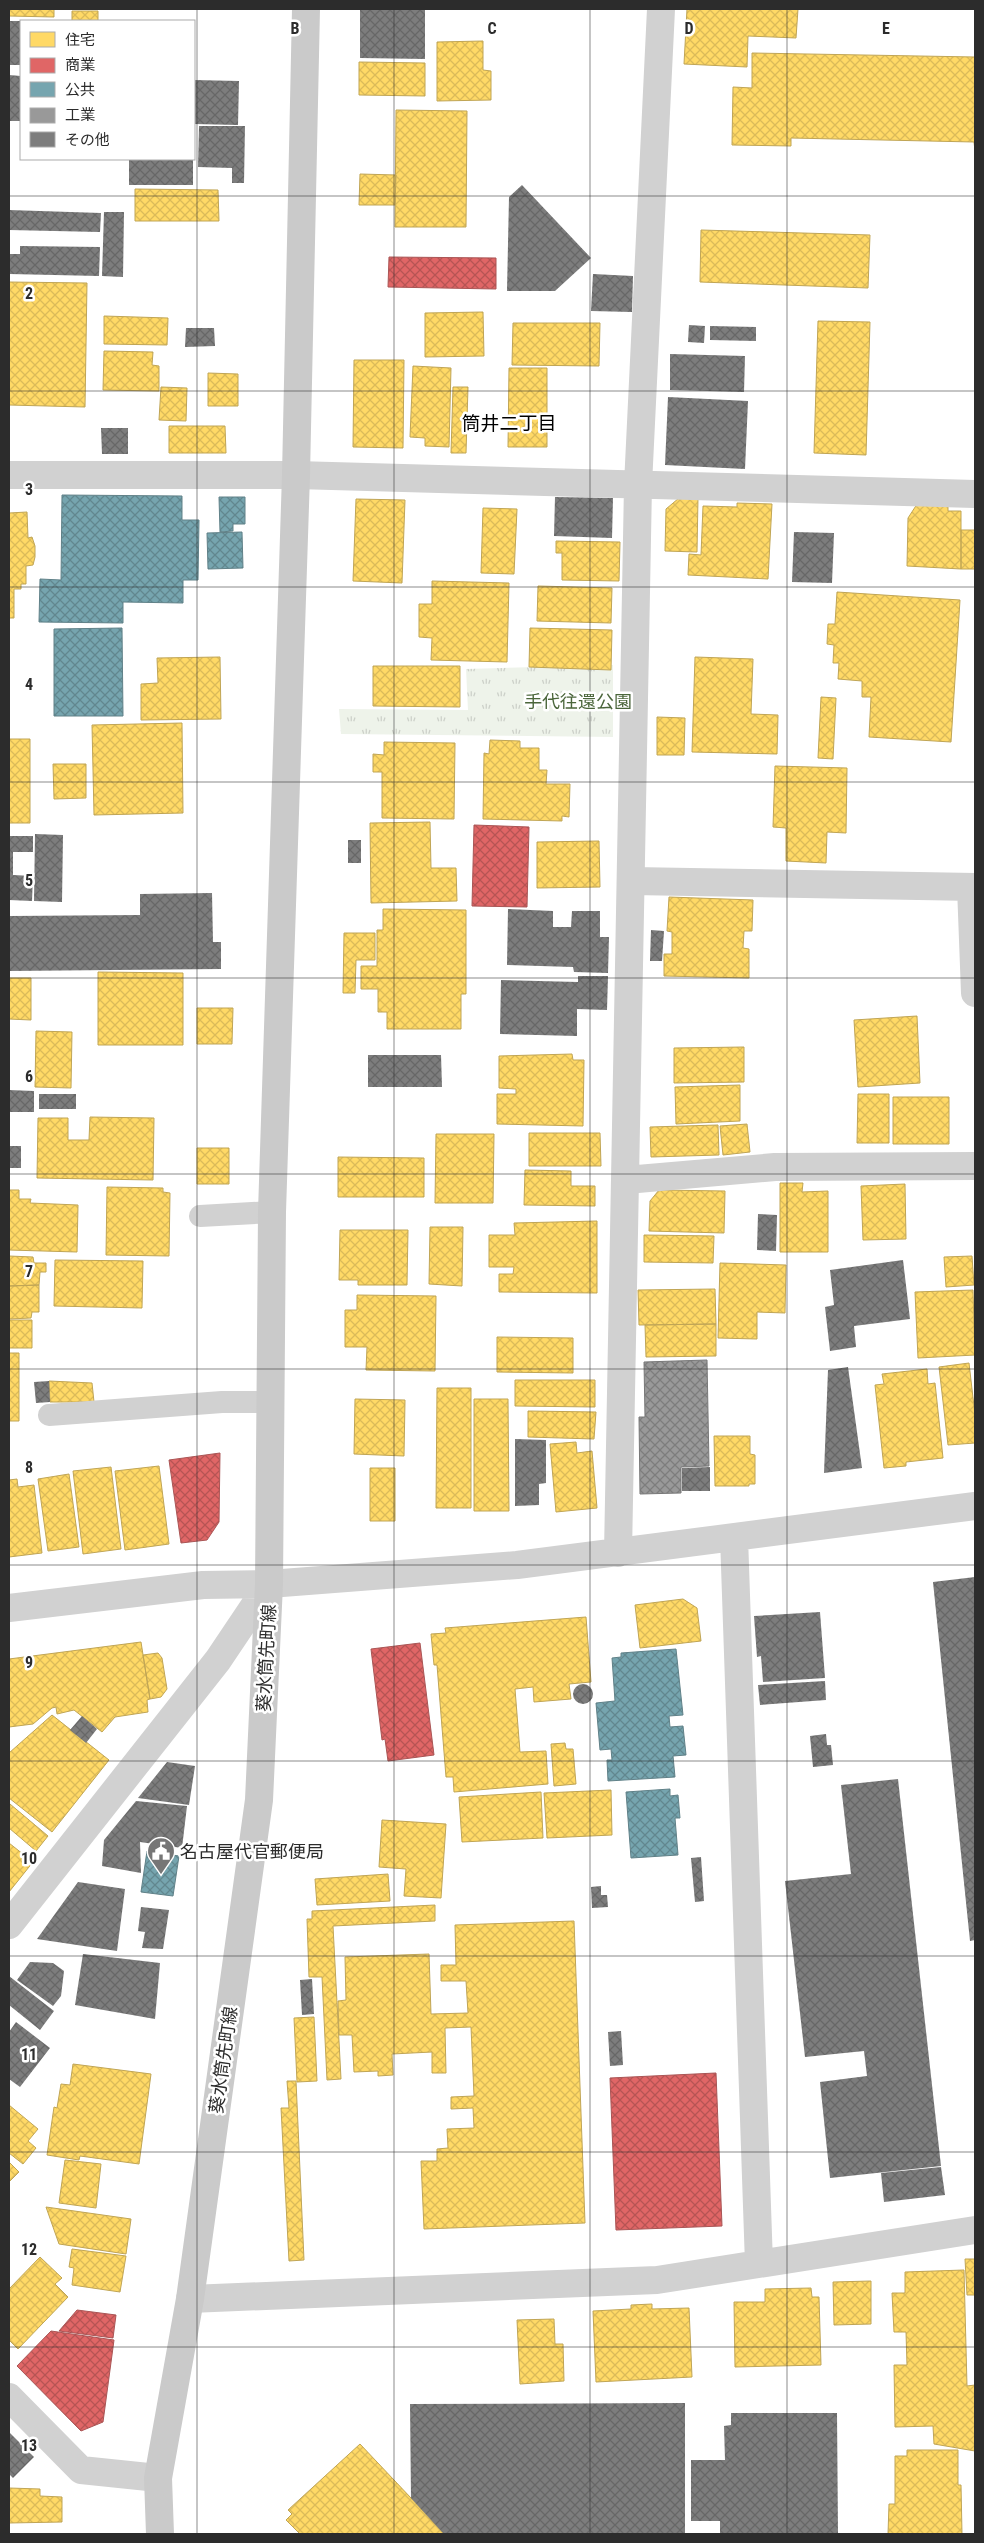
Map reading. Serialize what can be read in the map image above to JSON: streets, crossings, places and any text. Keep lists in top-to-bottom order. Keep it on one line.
{"streets":{"street":["葵水筒先町線"]},"districts":["筒井二丁目"],"parks":["手代往還公園"],"places":{"public building":["名古屋代官郵便局"]},"legend":["住宅","商業","公共","工業","その他"],"grid":{"columns":["B","C","D","E"],"rows":["2","3","4","5","6","7","8","9","10","11","12","13"]}}
